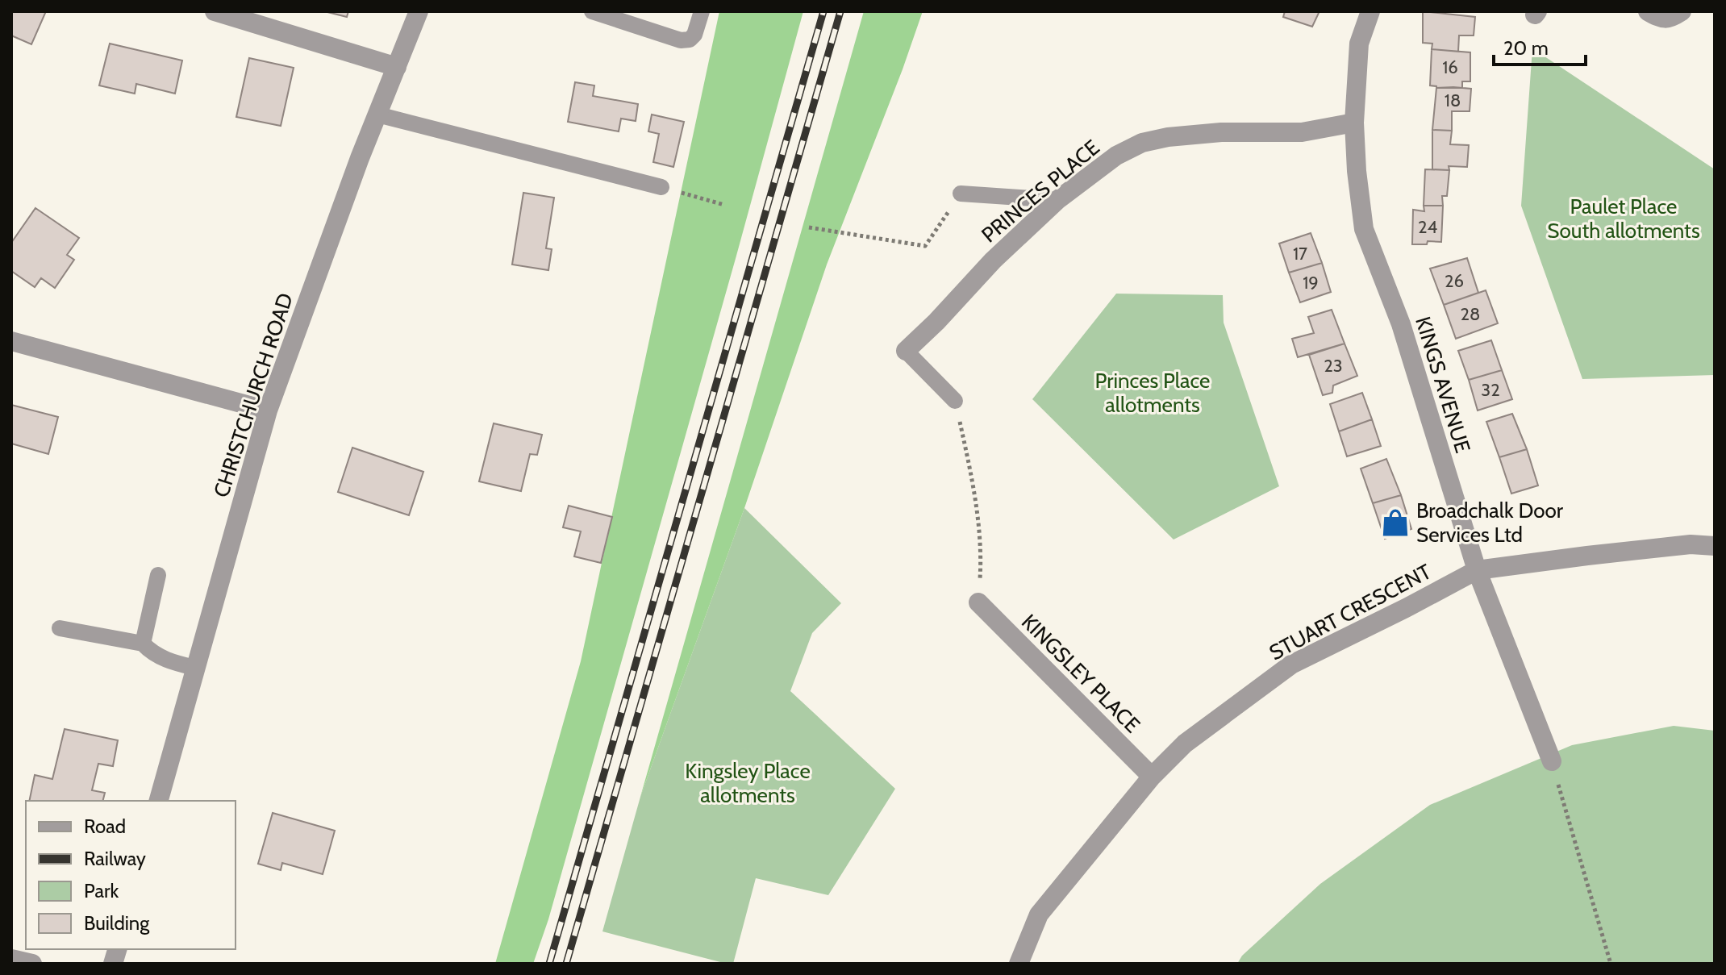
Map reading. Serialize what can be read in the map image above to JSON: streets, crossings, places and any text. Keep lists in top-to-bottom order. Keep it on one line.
{"streets":{"street":["PRINCES PLACE","KINGS AVENUE","CHRISTCHURCH ROAD","STUART CRESCENT","KINGSLEY PLACE"]},"crossings":[["PRINCES PLACE","KINGS AVENUE"],["KINGS AVENUE","STUART CRESCENT"],["STUART CRESCENT","KINGSLEY PLACE"]],"parks":["Paulet Place South allotments","Princes Place allotments","Kingsley Place allotments"],"places":{"shop":["Broadchalk Door Services Ltd"]},"house_numbers":["16","18","24","17","26","19","28","23","32"],"legend":["Road","Railway","Park","Building"],"scale_bar":"20 m"}
